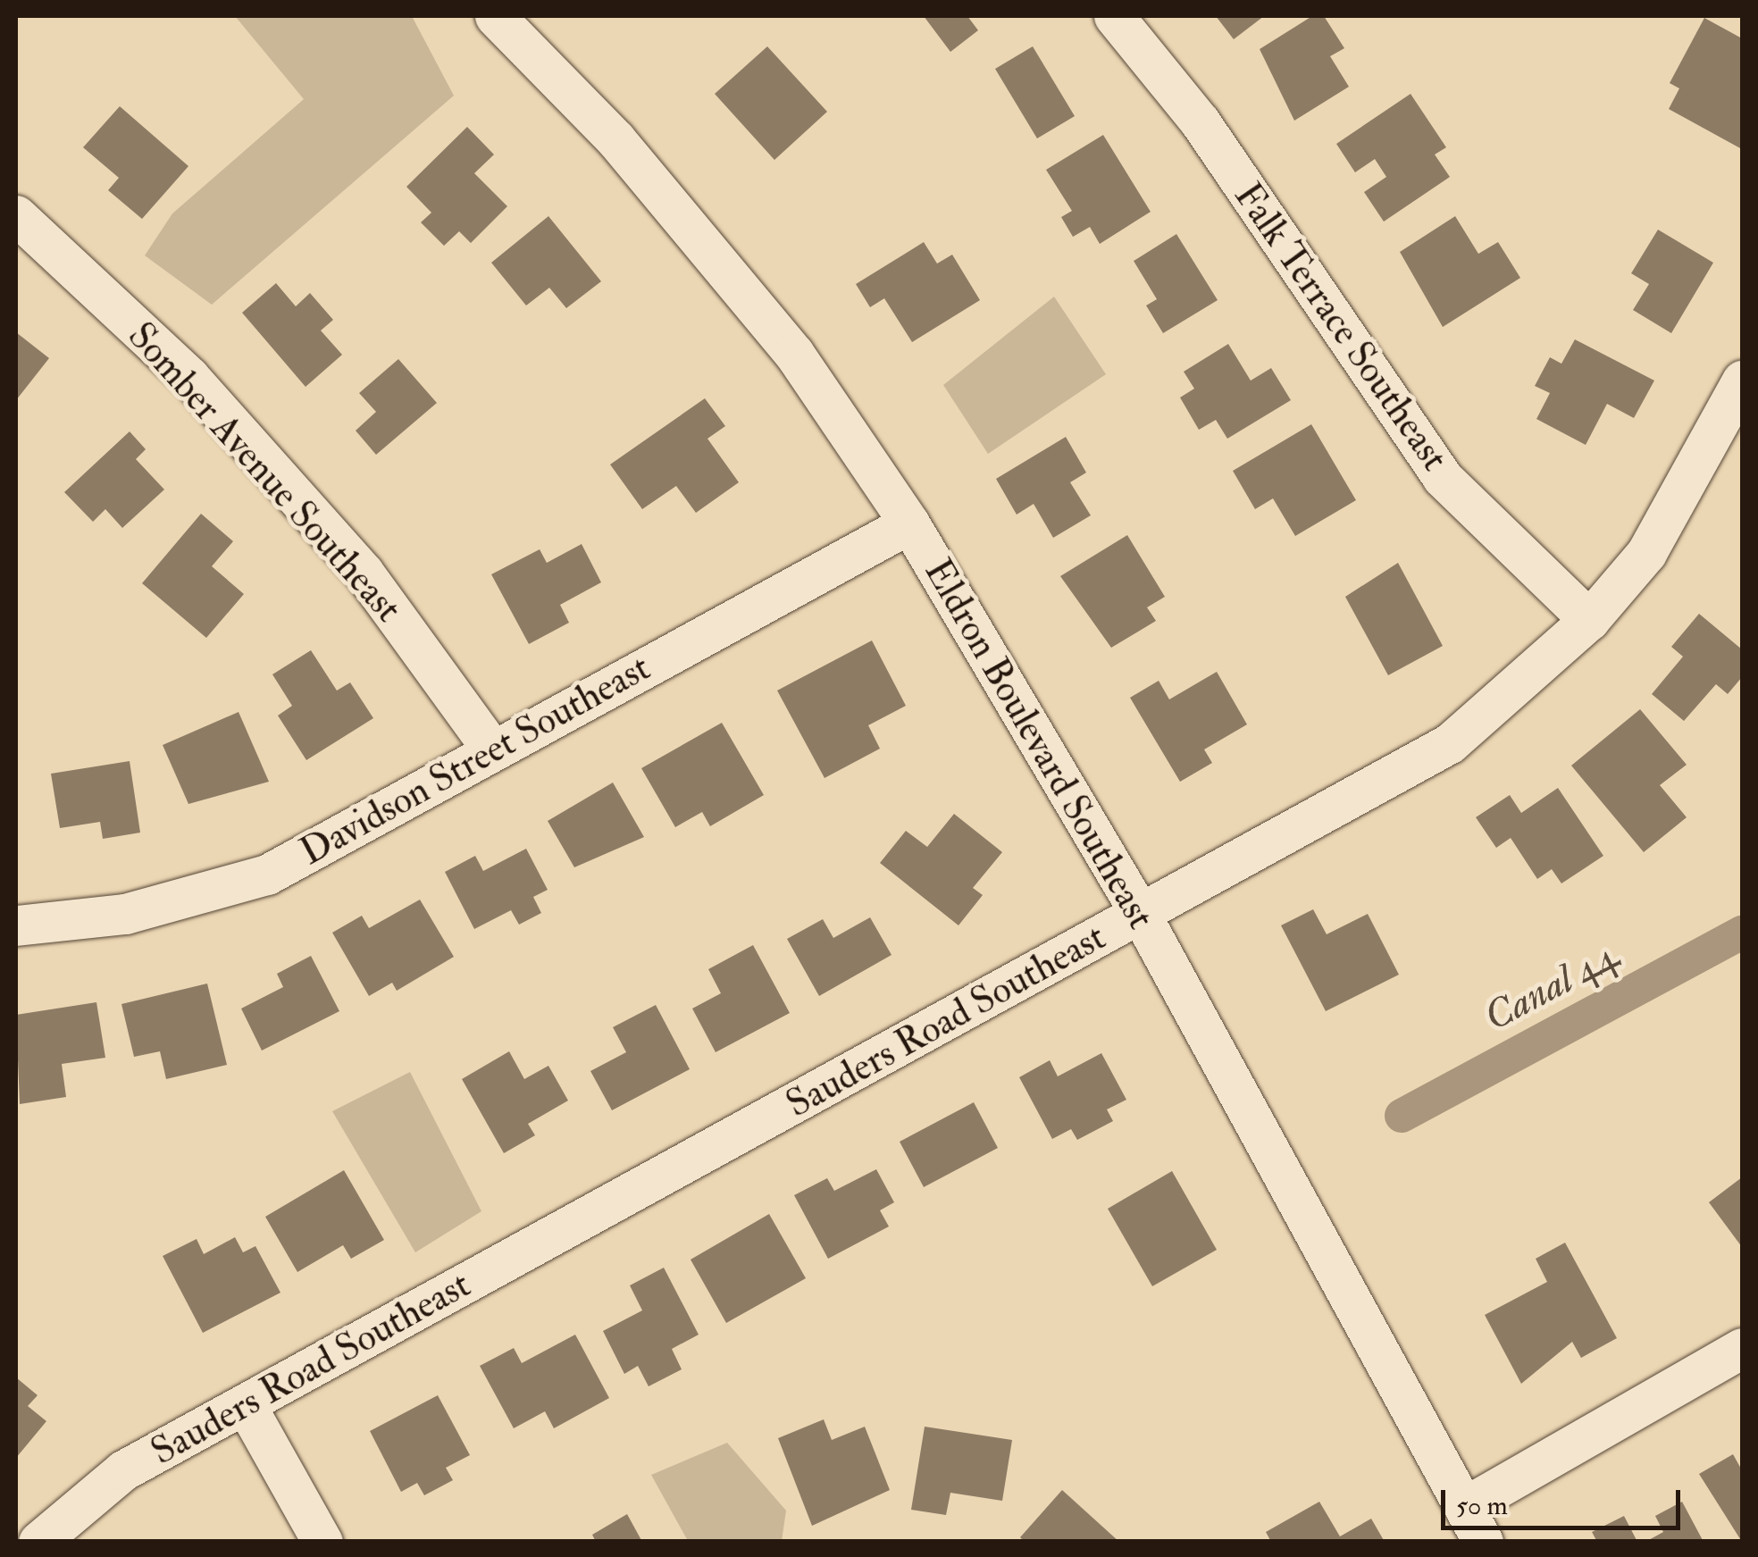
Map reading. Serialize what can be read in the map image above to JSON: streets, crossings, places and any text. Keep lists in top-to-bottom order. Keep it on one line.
{"streets":{"street":["Falk Terrace Southeast","Somber Avenue Southeast","Eldron Boulevard Southeast","Davidson Street Southeast","Sauders Road Southeast"]},"crossings":[["Falk Terrace Southeast","Sauders Road Southeast"],["Somber Avenue Southeast","Davidson Street Southeast"],["Eldron Boulevard Southeast","Davidson Street Southeast"],["Eldron Boulevard Southeast","Sauders Road Southeast"]],"water":["Canal 44"],"scale_bar":"50 m"}
